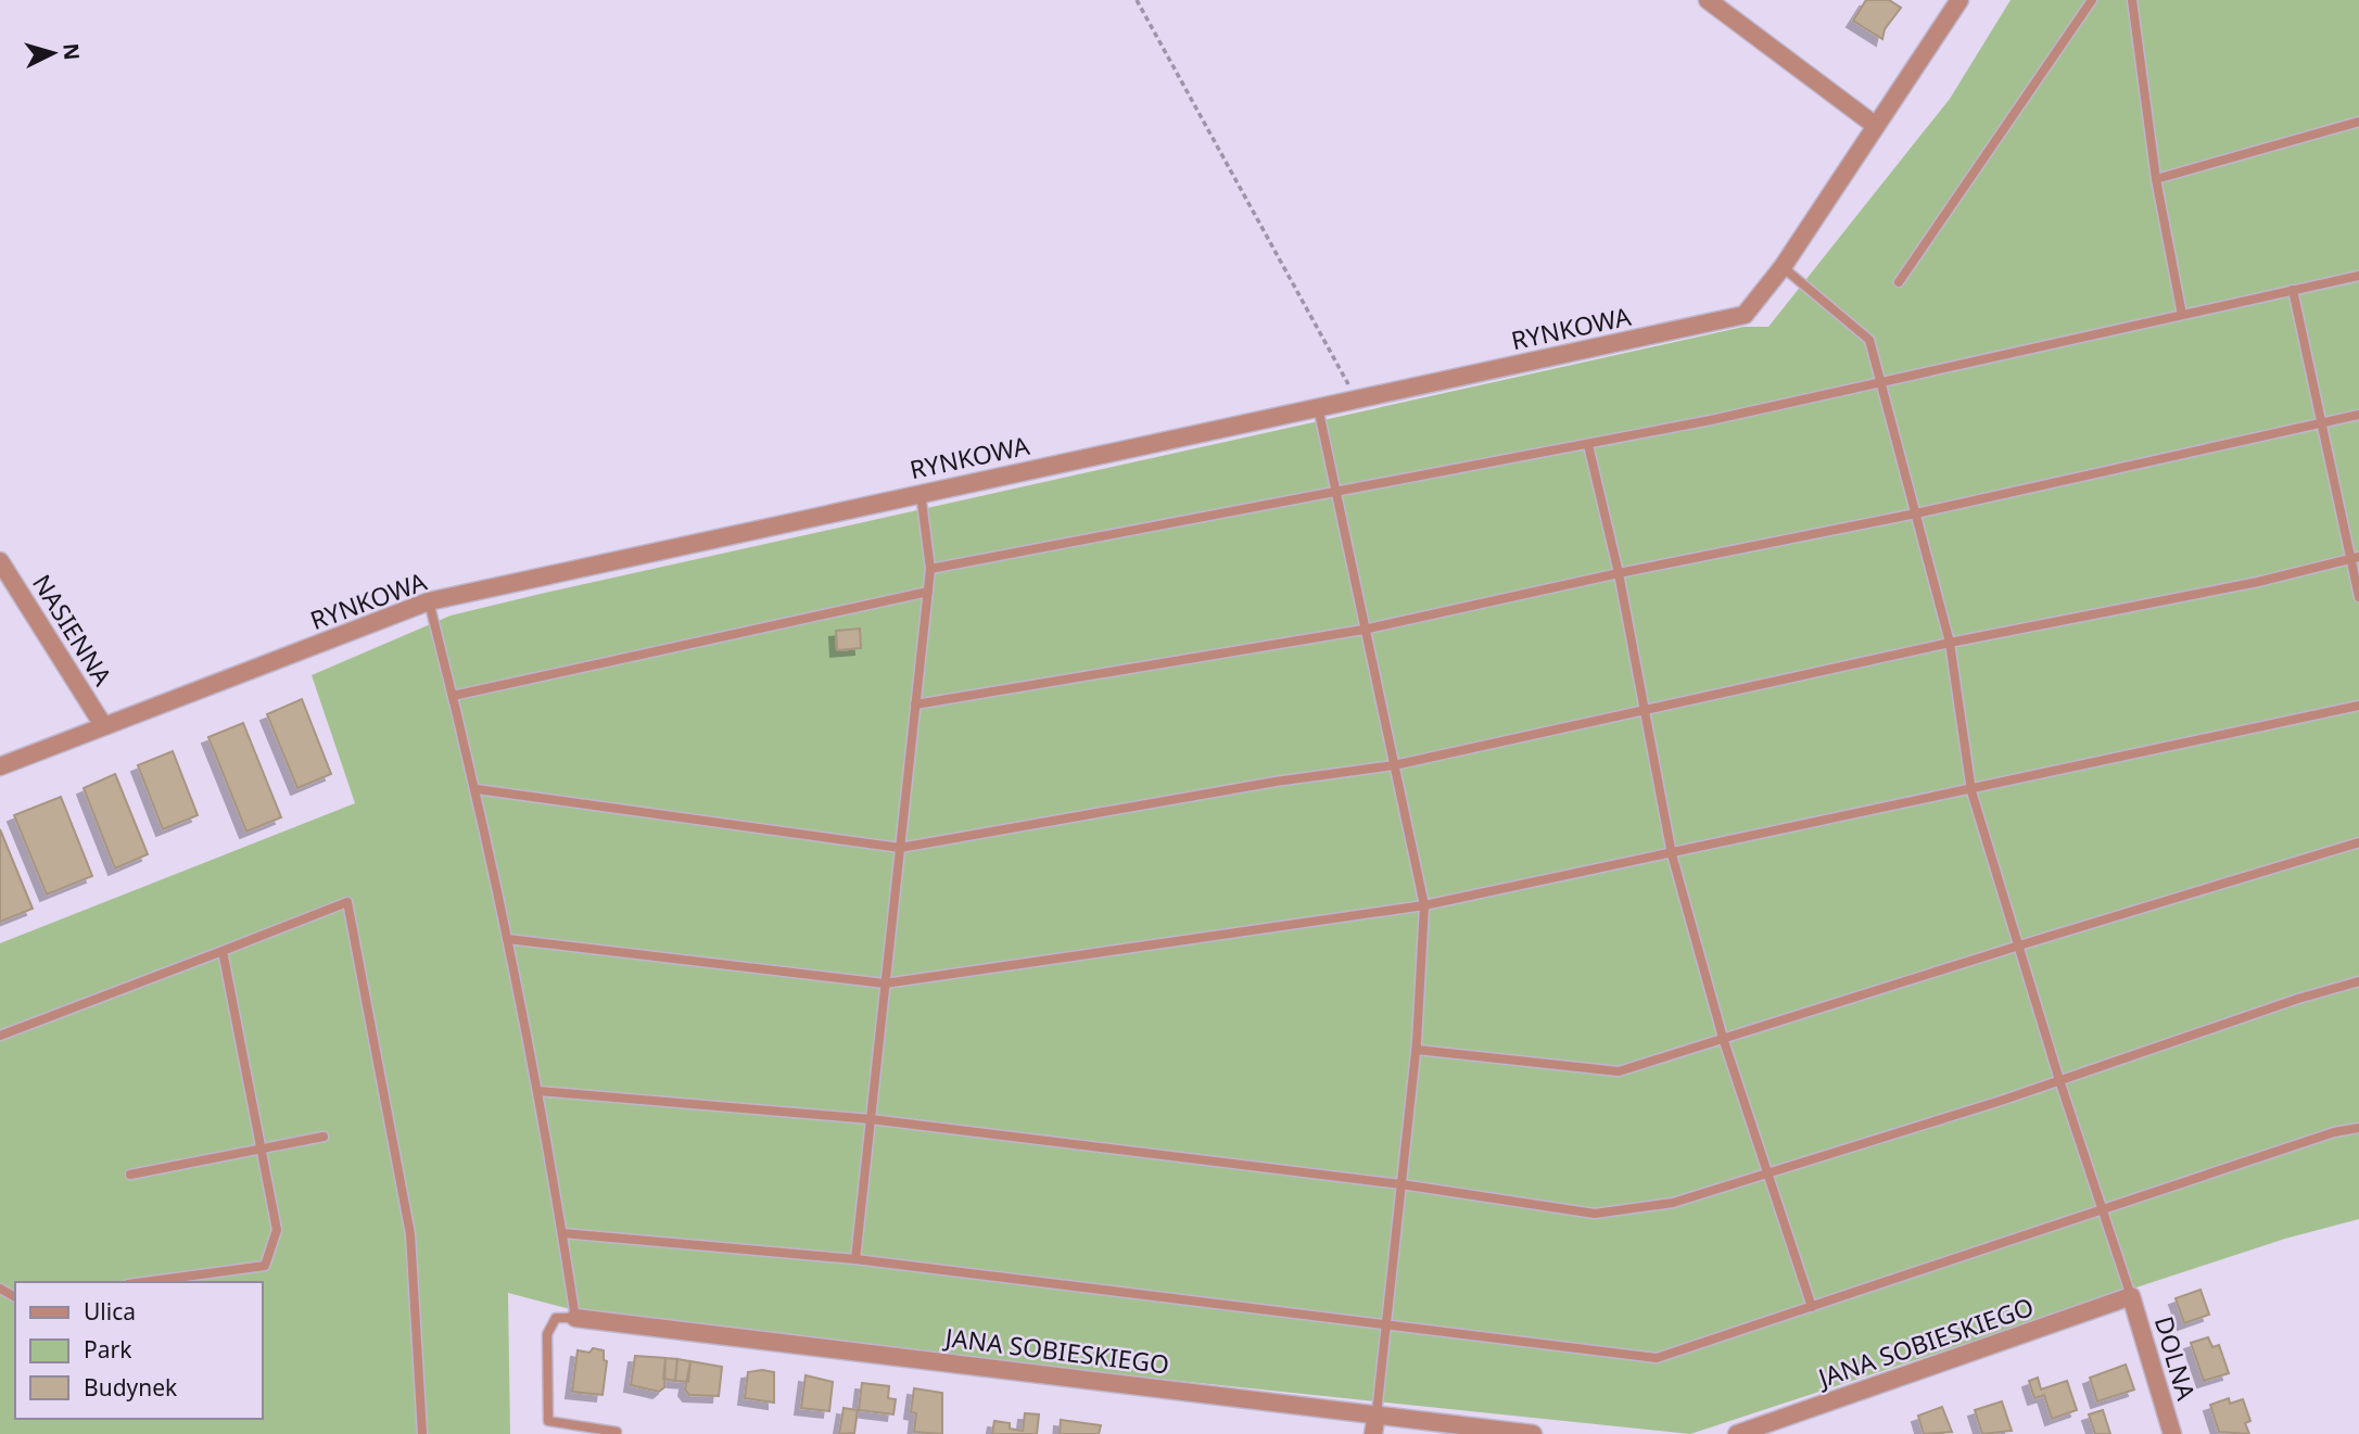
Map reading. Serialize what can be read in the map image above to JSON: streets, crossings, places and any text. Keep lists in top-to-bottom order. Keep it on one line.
{"streets":{"street":["RYNKOWA","NASIENNA","JANA SOBIESKIEGO","DOLNA"]},"crossings":[["RYNKOWA","NASIENNA"],["JANA SOBIESKIEGO","DOLNA"]],"legend":["Ulica","Park","Budynek"],"north":"right"}
